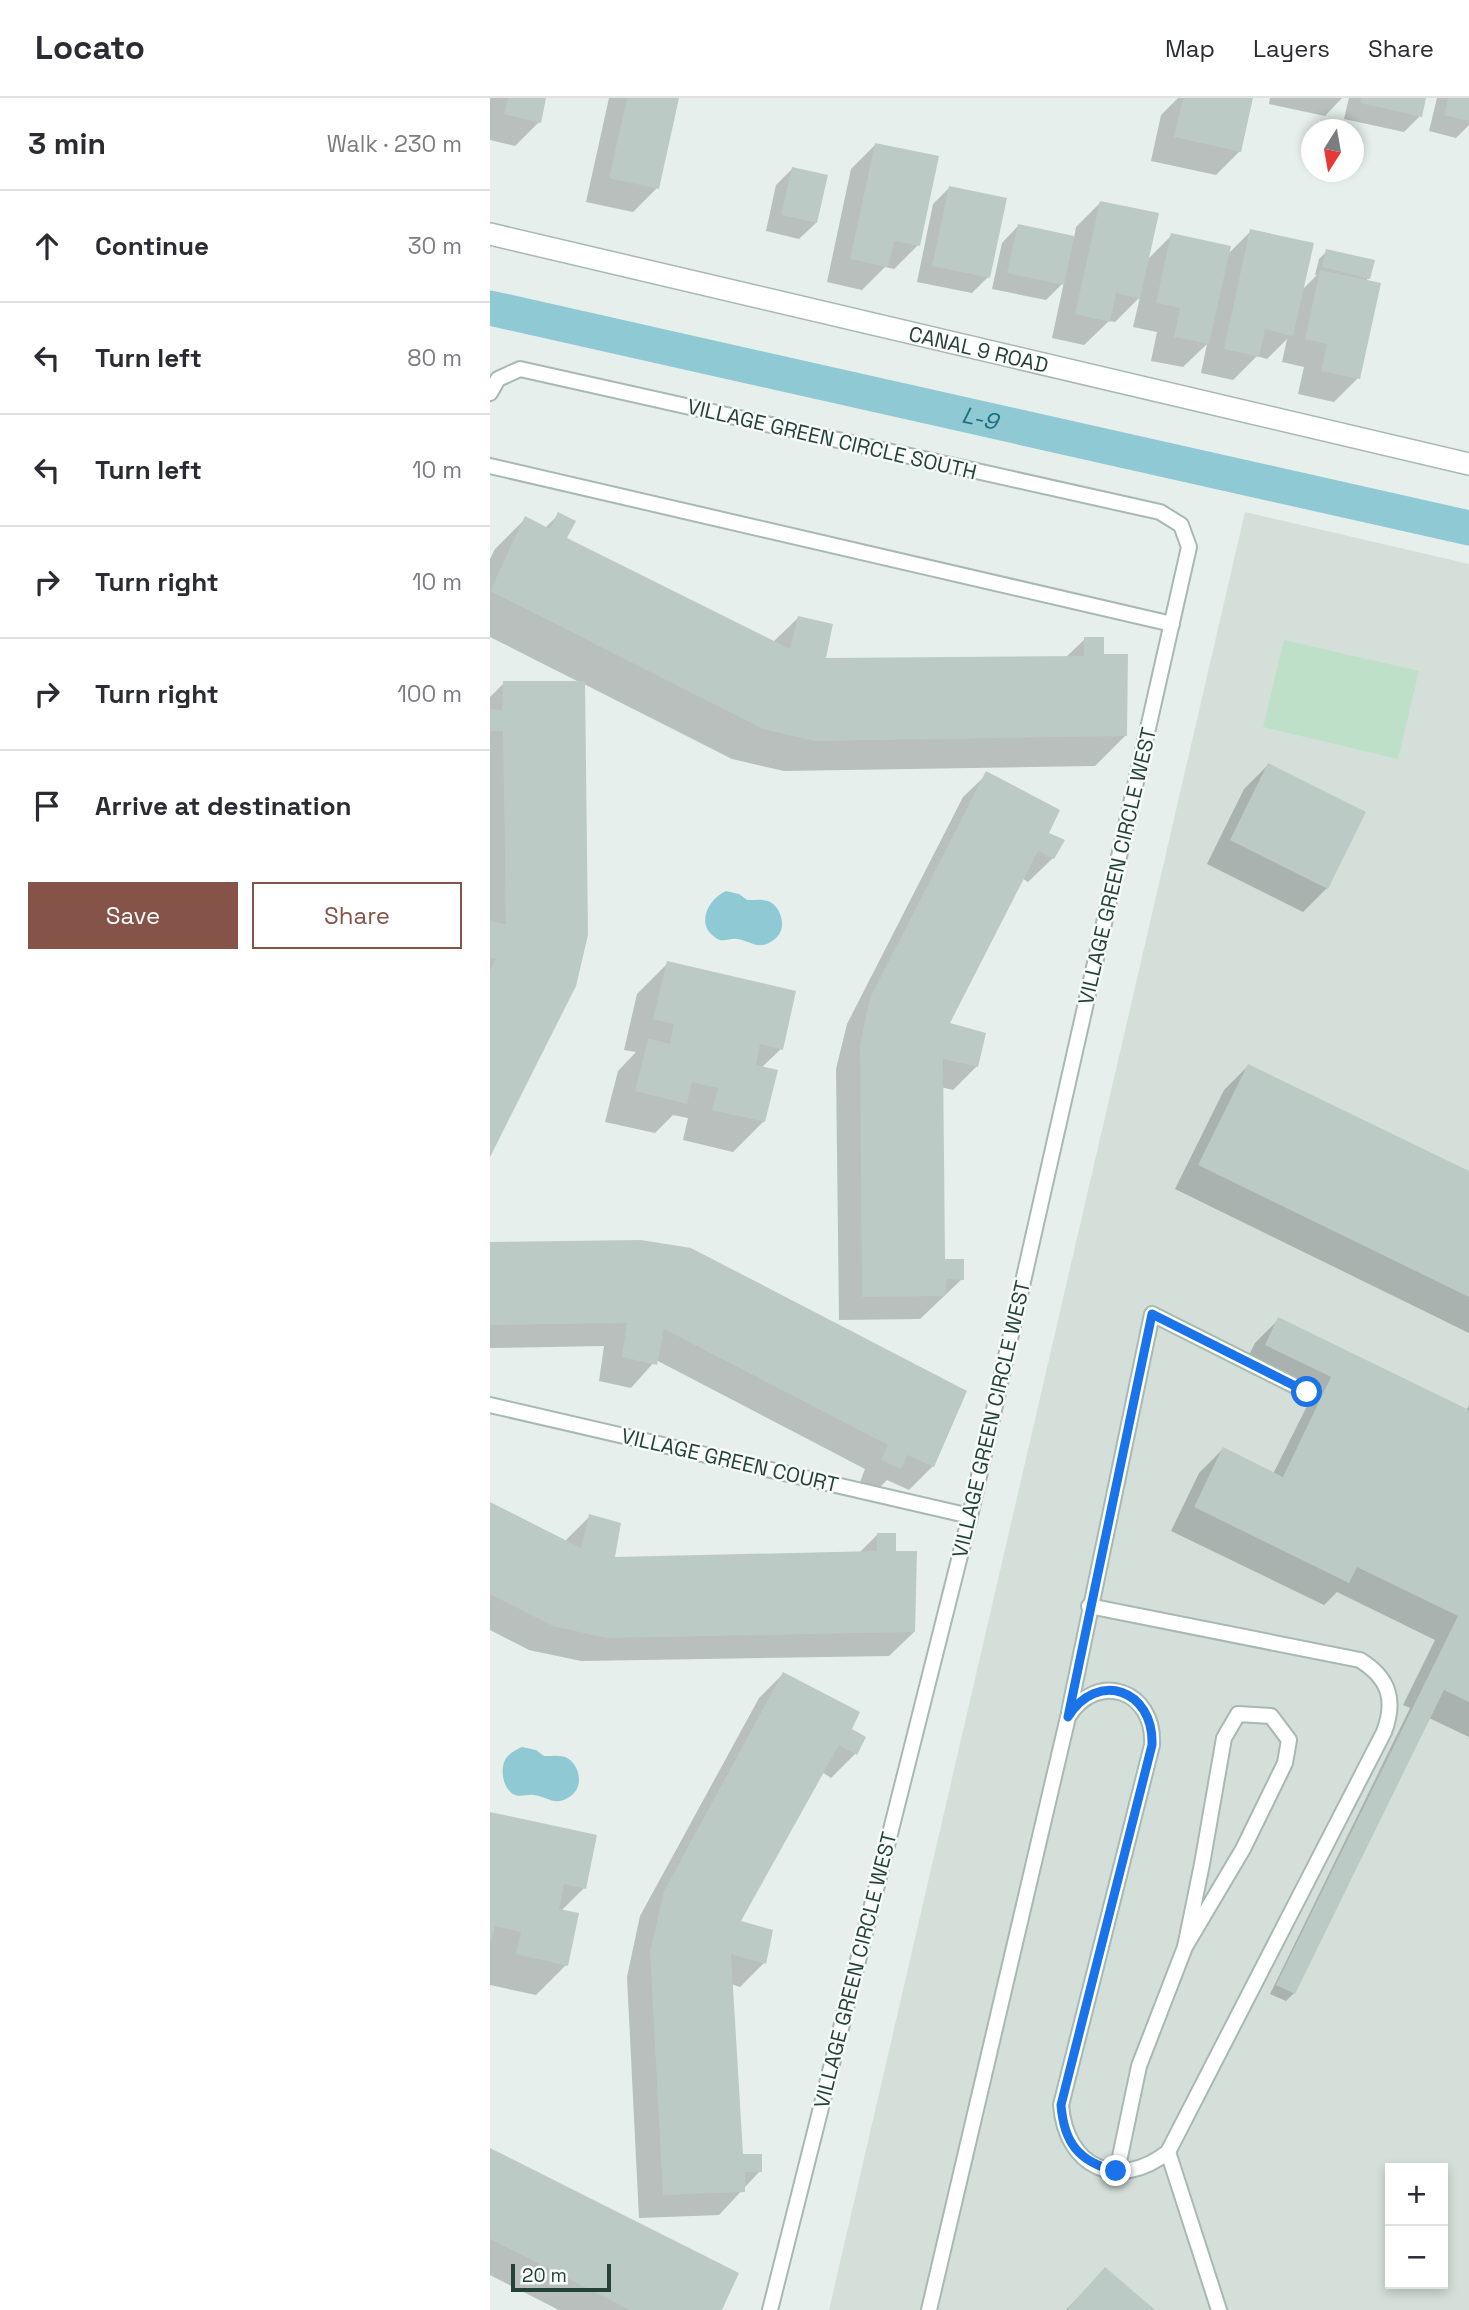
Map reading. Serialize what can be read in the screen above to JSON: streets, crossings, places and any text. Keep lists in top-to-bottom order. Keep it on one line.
{"streets":{"street":["CANAL 9 ROAD"],"lane":["VILLAGE GREEN CIRCLE SOUTH","VILLAGE GREEN CIRCLE WEST","VILLAGE GREEN COURT"]},"crossings":[["VILLAGE GREEN CIRCLE SOUTH","VILLAGE GREEN CIRCLE WEST"],["VILLAGE GREEN CIRCLE WEST","VILLAGE GREEN COURT"]],"water":["L-9"],"scale_bar":"20 m","north":"bottom","page":{"header":"Locato","nav":["Map","Layers","Share"],"heading":["3 min","Walk · 230 m"],"list":[["Continue","30 m"],["Turn left","80 m"],["Turn left","10 m"],["Turn right","10 m"],["Turn right","100 m"],"Arrive at destination"],"buttons":["Save","Share"],"map_buttons":["+","−"],"scale":"20 m"}}
